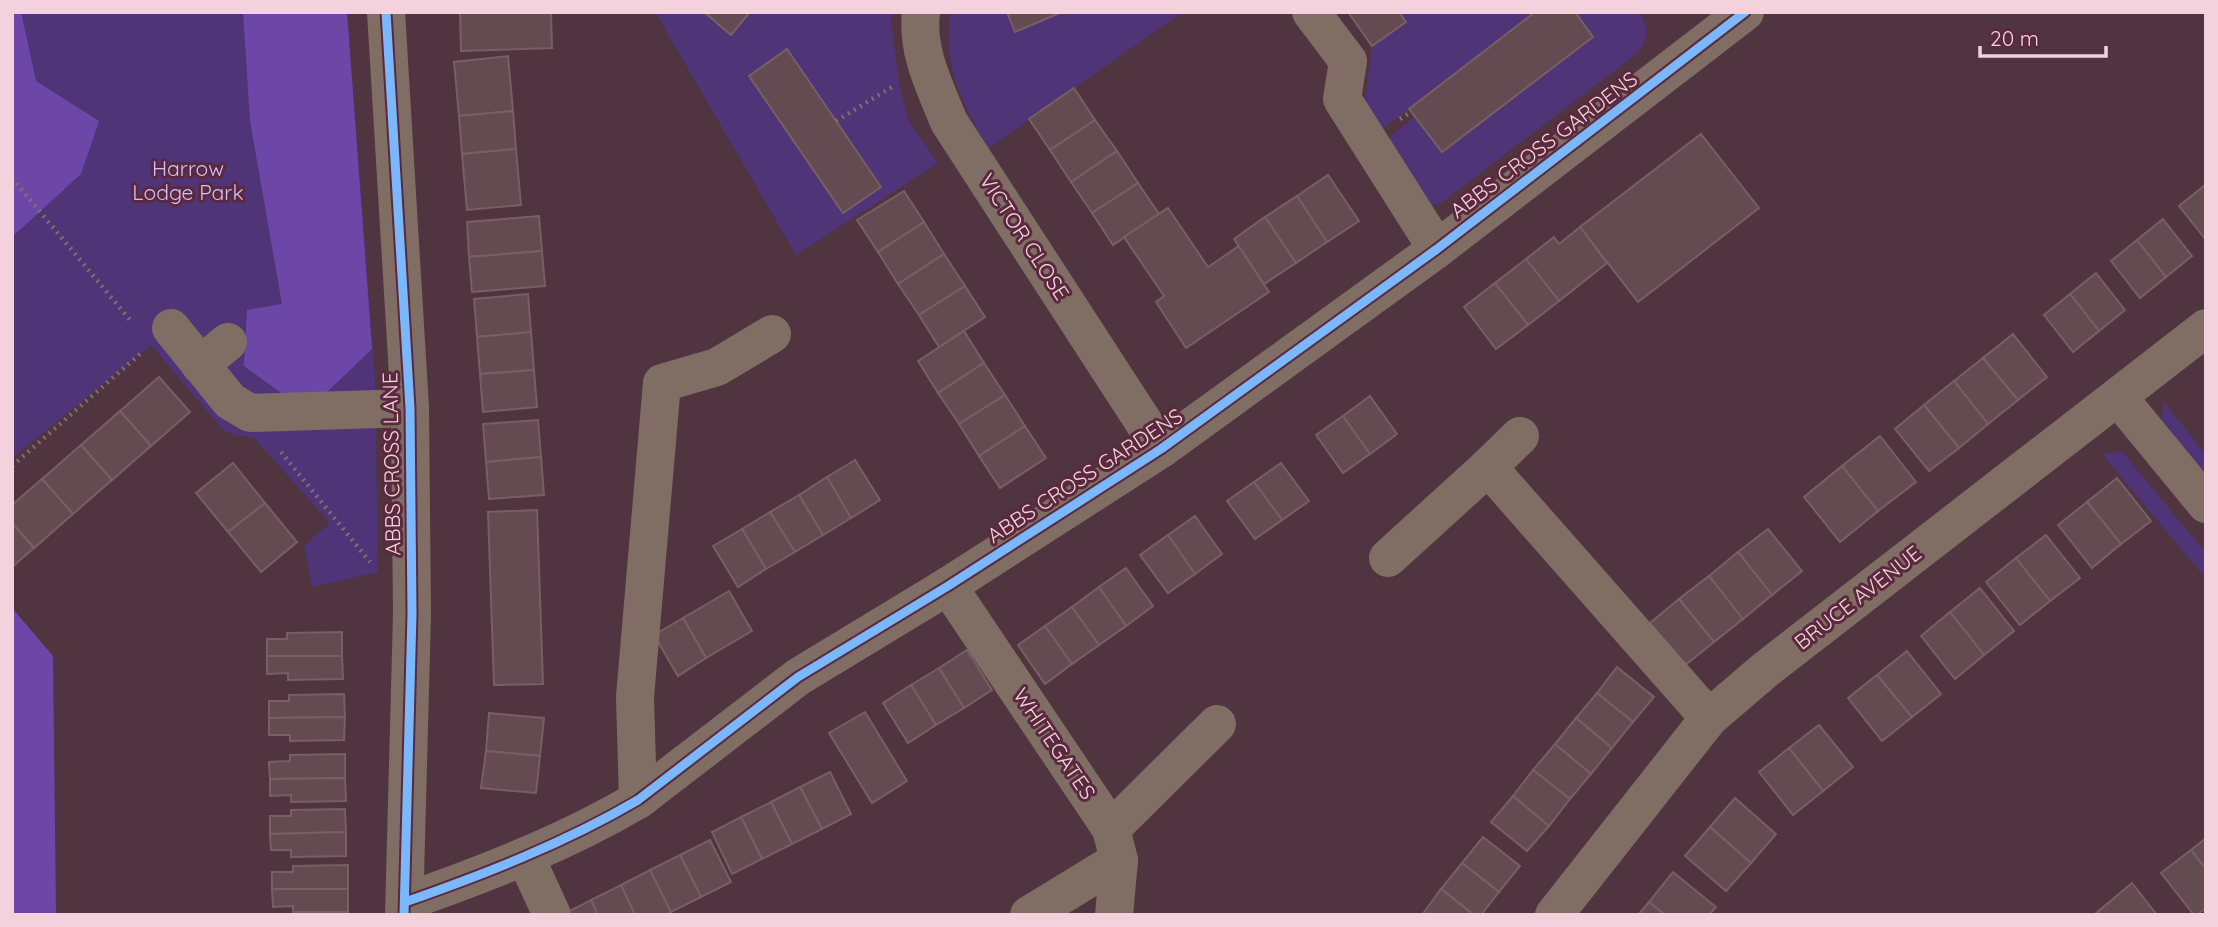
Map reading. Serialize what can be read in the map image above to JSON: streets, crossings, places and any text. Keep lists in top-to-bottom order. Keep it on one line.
{"streets":{"street":["ABBS CROSS GARDENS","VICTOR CLOSE","ABBS CROSS LANE","BRUCE AVENUE","WHITEGATES"]},"crossings":[["ABBS CROSS GARDENS","VICTOR CLOSE"],["ABBS CROSS GARDENS","ABBS CROSS LANE"],["ABBS CROSS GARDENS","WHITEGATES"]],"parks":["Harrow Lodge Park"],"scale_bar":"20 m"}
